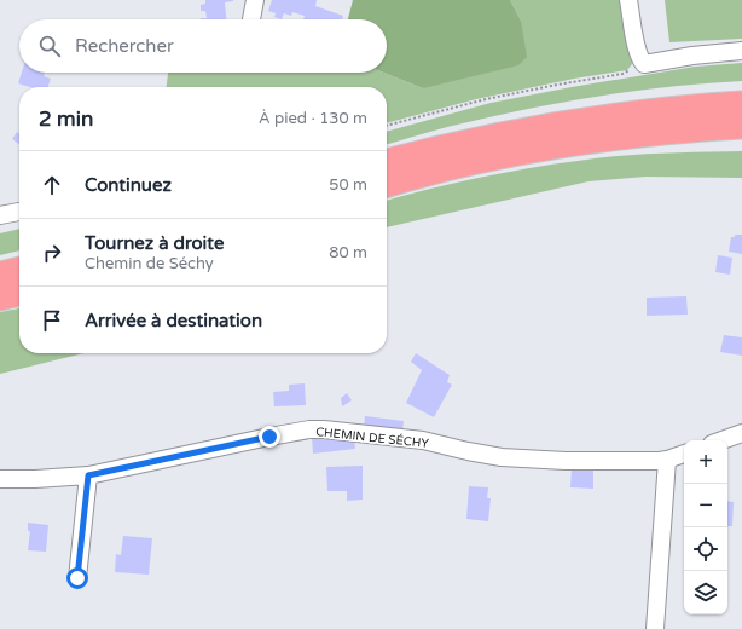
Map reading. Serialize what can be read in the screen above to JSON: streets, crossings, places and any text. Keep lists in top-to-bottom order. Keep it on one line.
{"streets":{"street":["CHEMIN DE SÉCHY"]},"page":{"search":"Rechercher","heading":["2 min","À pied · 130 m"],"list":[["Continuez","50 m"],["Tournez à droite","Chemin de Séchy","80 m"],"Arrivée à destination"],"map_buttons":["+","−"]}}
